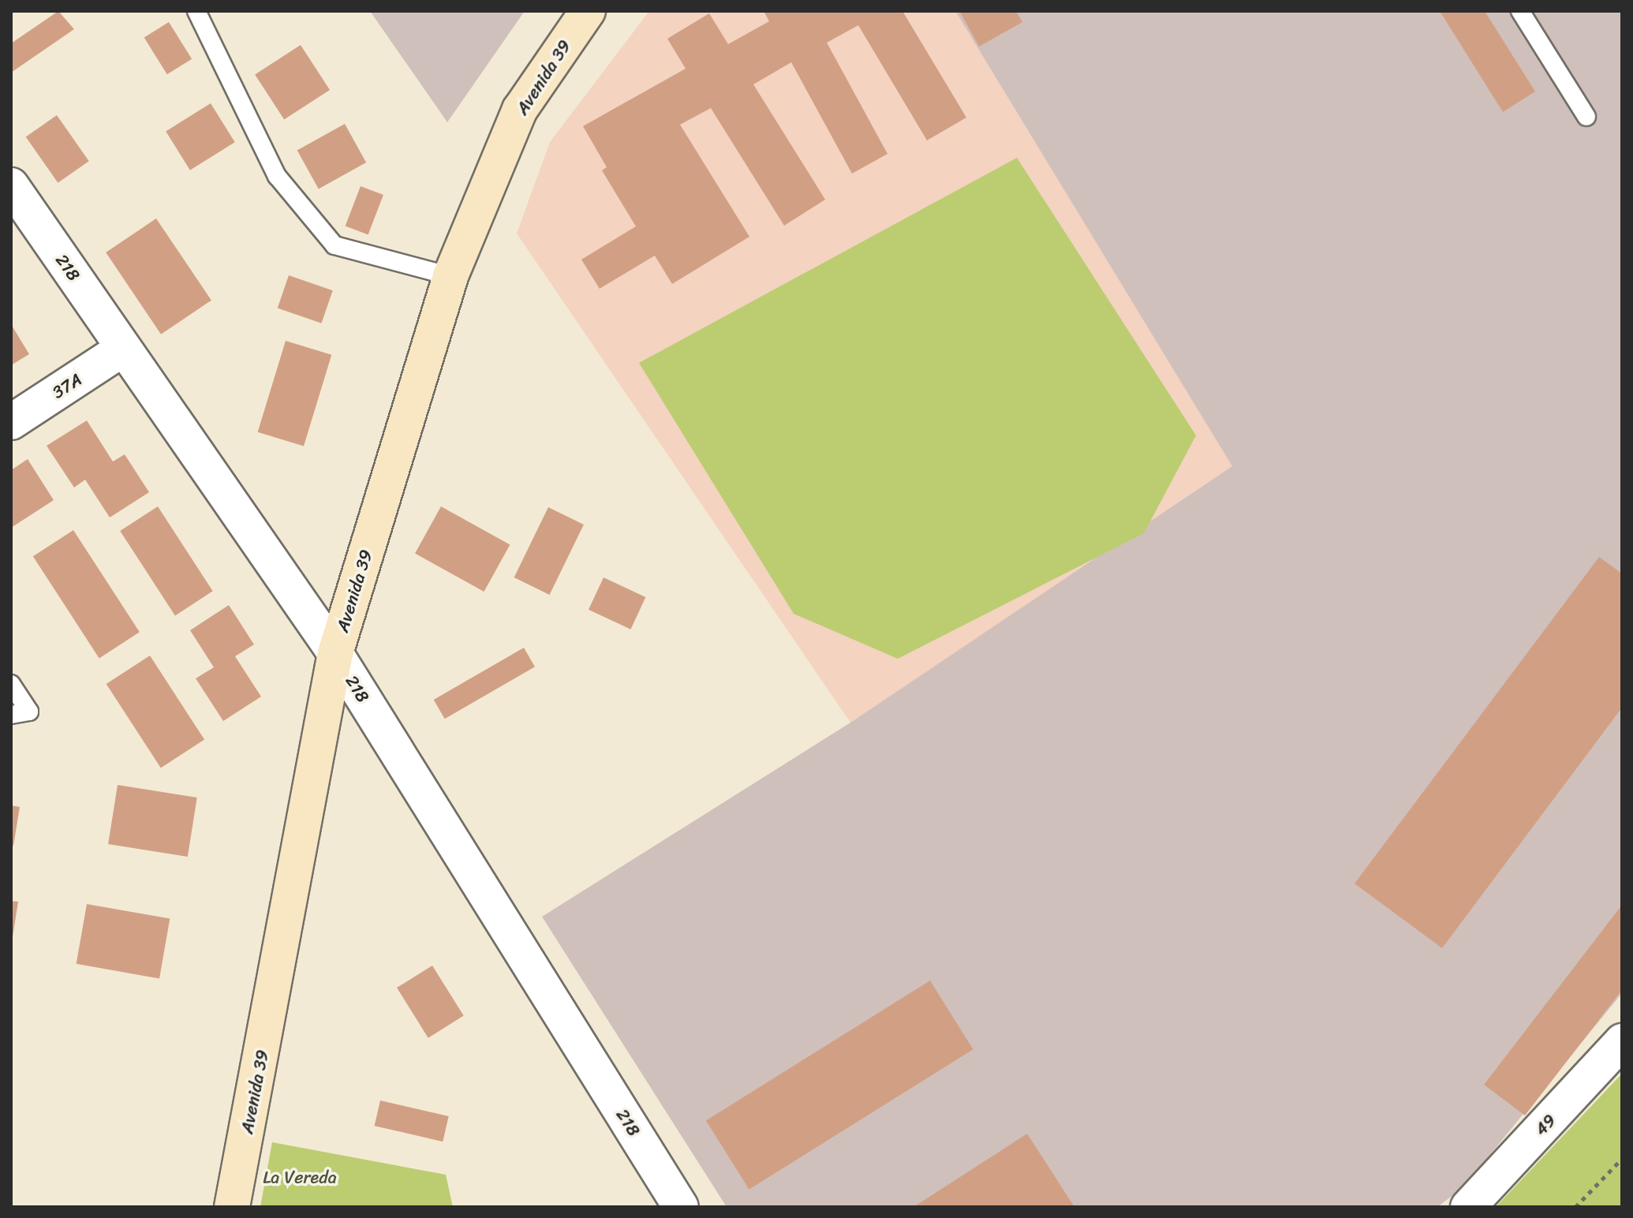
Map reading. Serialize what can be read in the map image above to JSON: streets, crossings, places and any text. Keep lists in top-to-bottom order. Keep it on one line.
{"streets":{"street":["Avenida 39","218","37A","49"]},"crossings":[["Avenida 39","218"],["218","37A"]],"parks":["La Vereda"]}
